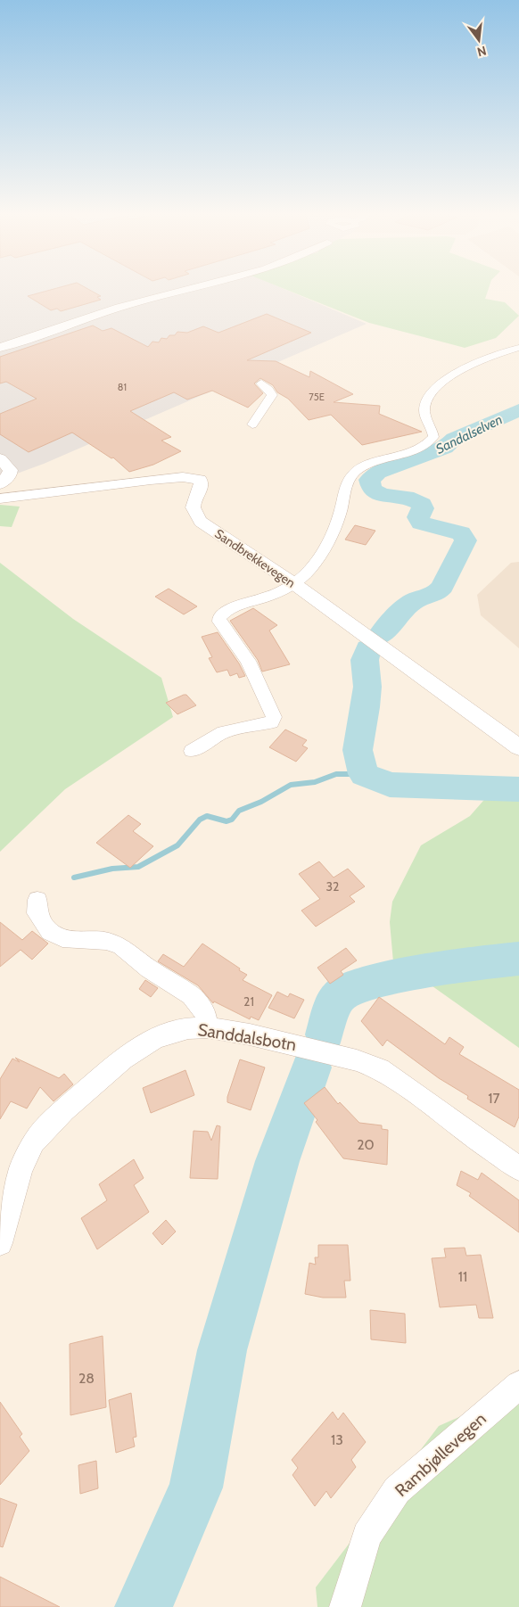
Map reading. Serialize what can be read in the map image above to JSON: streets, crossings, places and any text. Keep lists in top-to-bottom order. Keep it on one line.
{"streets":{"street":["Sandbrekkevegen","Sanddalsbotn","Rambjøllevegen"]},"water":["Sandalselven"],"house_numbers":["81","75E","32","21","17","20","11","28","13"],"north":"bottom"}
